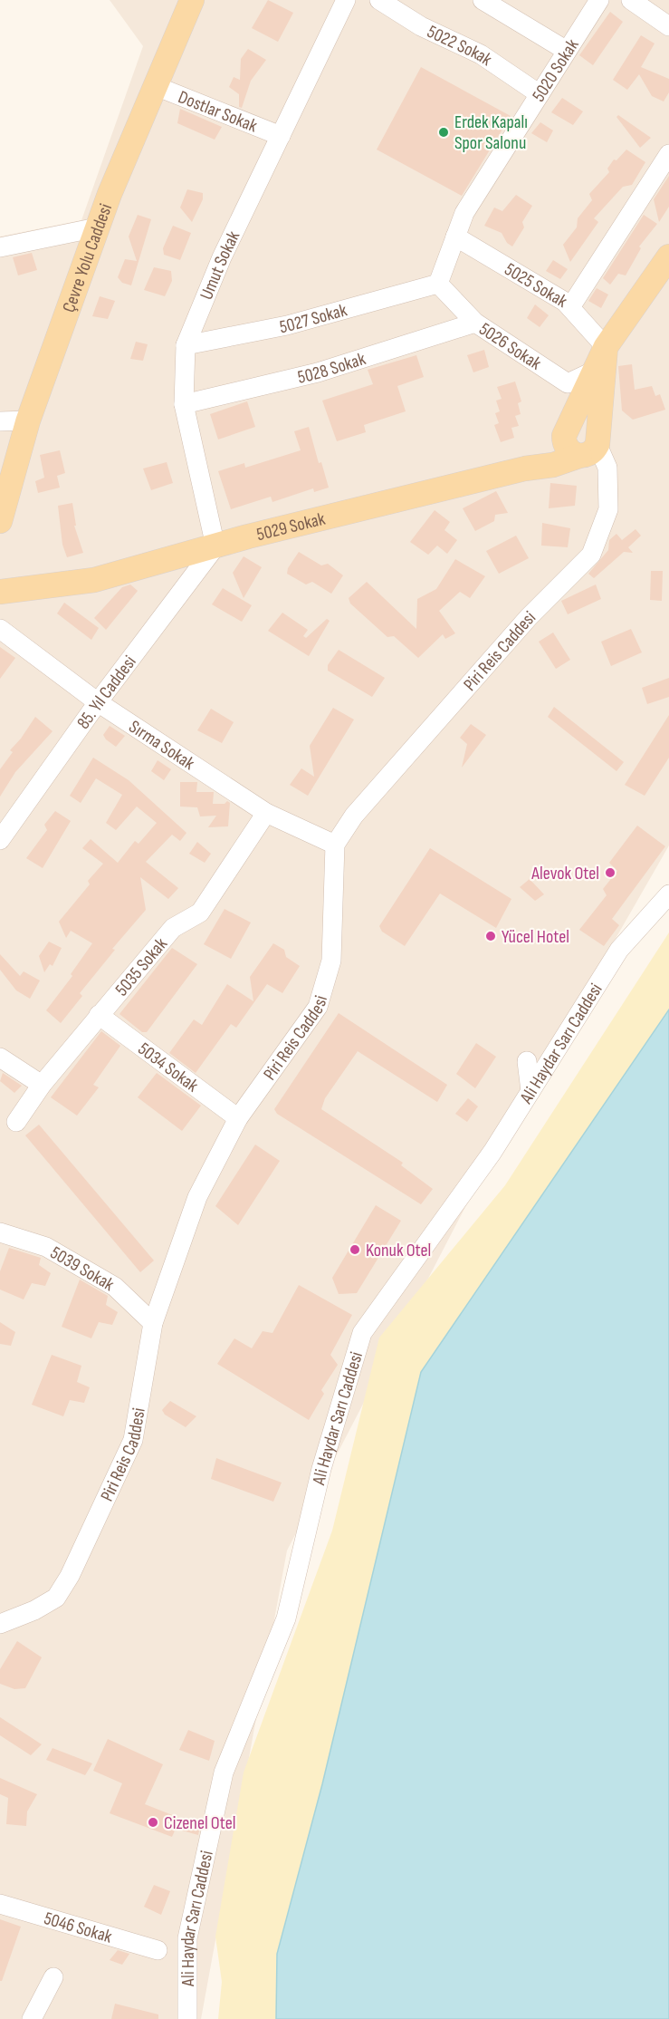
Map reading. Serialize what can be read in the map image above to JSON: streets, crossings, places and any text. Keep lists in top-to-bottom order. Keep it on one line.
{"streets":{"main road":["Çevre Yolu Caddesi","5029 Sokak"],"street":["5022 Sokak","5020 Sokak","Dostlar Sokak","Umut Sokak","5025 Sokak","5027 Sokak","5026 Sokak","5028 Sokak","Piri Reis Caddesi","85. Yıl Caddesi","Sırma Sokak","5035 Sokak","Ali Haydar Sarı Caddesi","5034 Sokak","5039 Sokak","5046 Sokak"]},"crossings":[["5022 Sokak","5020 Sokak"],["5020 Sokak","5025 Sokak"],["5020 Sokak","5027 Sokak"],["5020 Sokak","5026 Sokak"],["Dostlar Sokak","Çevre Yolu Caddesi"],["Dostlar Sokak","Umut Sokak"],["Umut Sokak","5027 Sokak"],["Umut Sokak","5028 Sokak"],["Umut Sokak","5029 Sokak"],["Umut Sokak","85. Yıl Caddesi"],["5027 Sokak","5026 Sokak"],["5026 Sokak","5028 Sokak"],["5029 Sokak","Piri Reis Caddesi"],["5029 Sokak","85. Yıl Caddesi"],["Piri Reis Caddesi","Sırma Sokak"],["Piri Reis Caddesi","5034 Sokak"],["Piri Reis Caddesi","5039 Sokak"],["85. Yıl Caddesi","Sırma Sokak"],["Sırma Sokak","5035 Sokak"],["5035 Sokak","5034 Sokak"]],"places":["Erdek Kapalı Spor Salonu","Alevok Otel","Yücel Hotel","Konuk Otel","Cizenel Otel"]}
